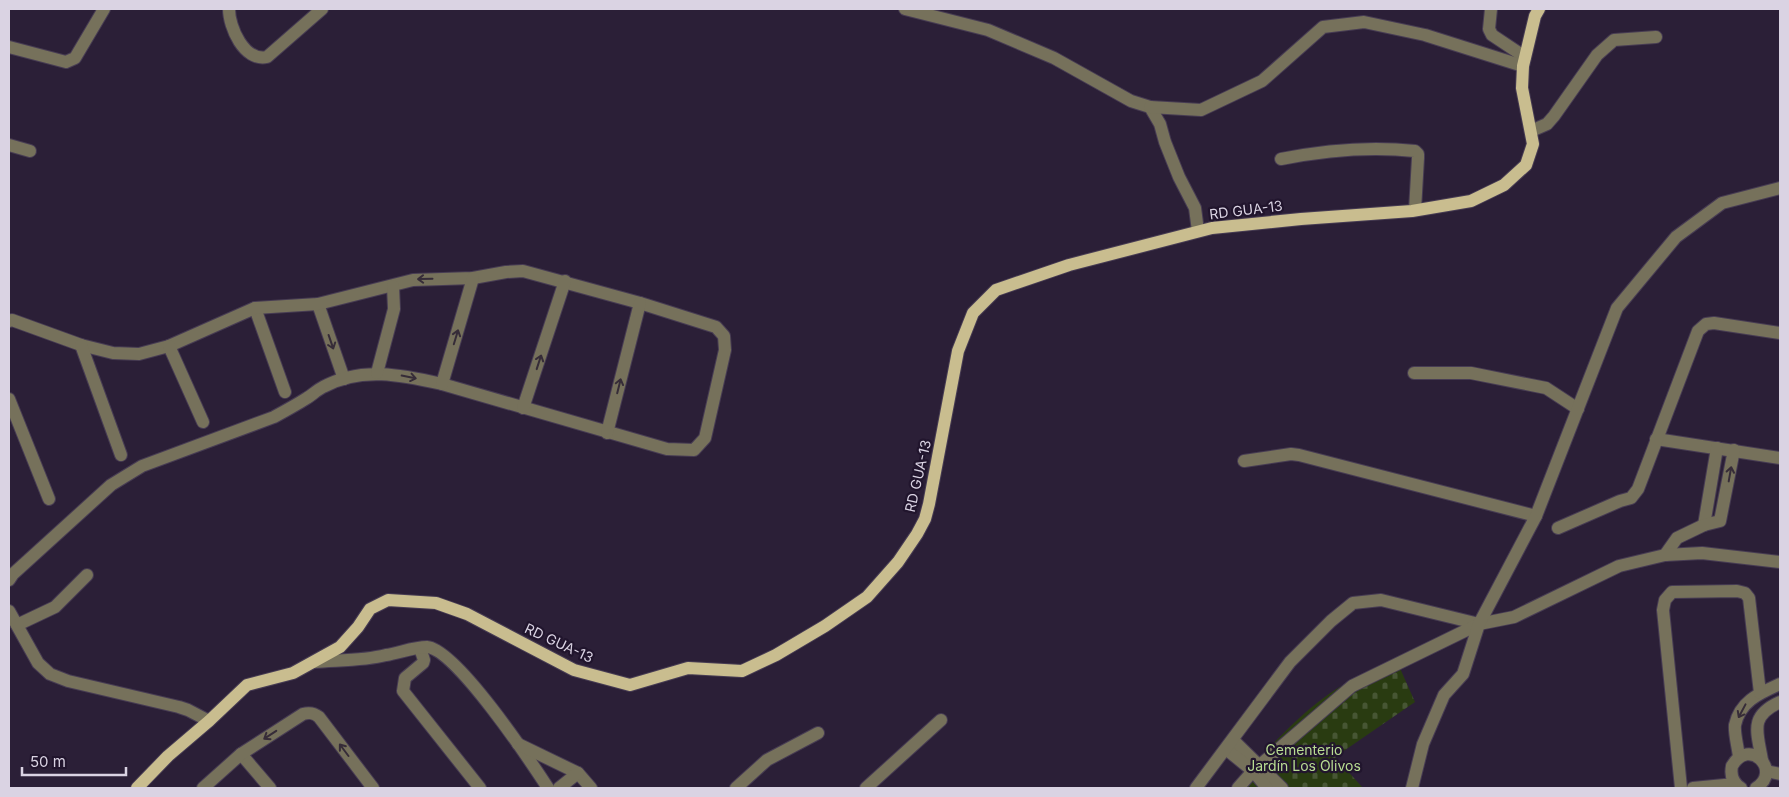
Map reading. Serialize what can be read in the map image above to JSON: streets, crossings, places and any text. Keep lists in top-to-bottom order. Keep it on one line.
{"streets":{"main road":["RD GUA-13"]},"parks":["Cementerio Jardín Los Olivos"],"scale_bar":"50 m"}
